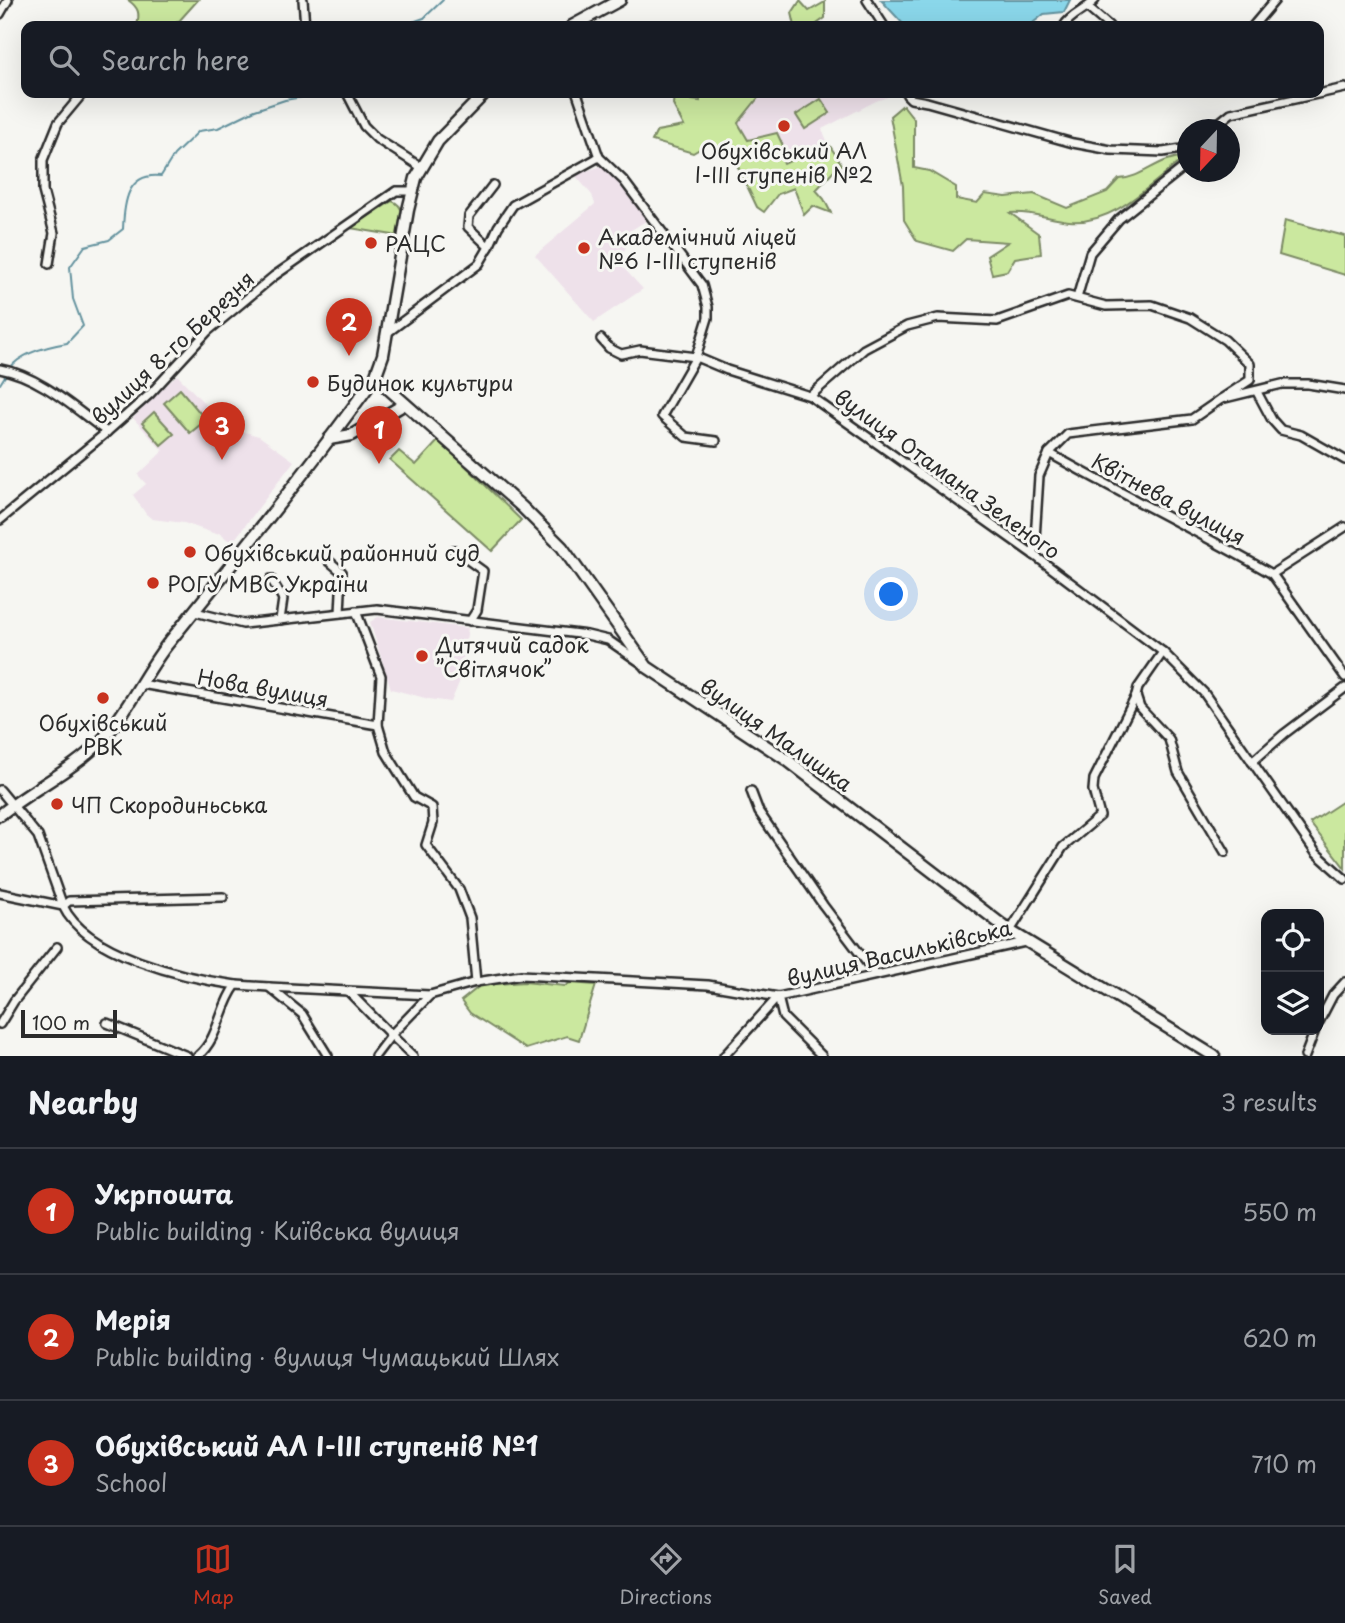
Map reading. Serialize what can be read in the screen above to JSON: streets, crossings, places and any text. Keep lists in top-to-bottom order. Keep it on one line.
{"streets":{"main road":["вулиця Малишка"],"street":["вулиця 8-го Березня","вулиця Отамана Зеленого","Квітнева вулиця","Нова вулиця","вулиця Васильківська"]},"crossings":[["вулиця Малишка","вулиця Васильківська"]],"places":["Обухівський АЛ І-ІІІ ступенів №2","РАЦС","Академічний ліцей №6 І-ІІІ ступенів","Будинок культури","Обухівський районний суд","РОГУ МВС України","Дитячий садок ”Світлячок”","Обухівський РВК","ЧП Скородиньська"],"scale_bar":"100 m","north":"bottom","page":{"search":"Search here","pins":["2","3","1"],"scale":"100 m","heading":["Nearby","3 results"],"list":[{"mark":"1","name":"Укрпошта","note":"Public building · Київська вулиця","value":"550 m"},{"mark":"2","name":"Мерія","note":"Public building · вулиця Чумацький Шлях","value":"620 m"},{"mark":"3","name":"Обухівський АЛ І-ІІІ ступенів №1","note":"School","value":"710 m"}],"nav":["Map","Directions","Saved"]}}
